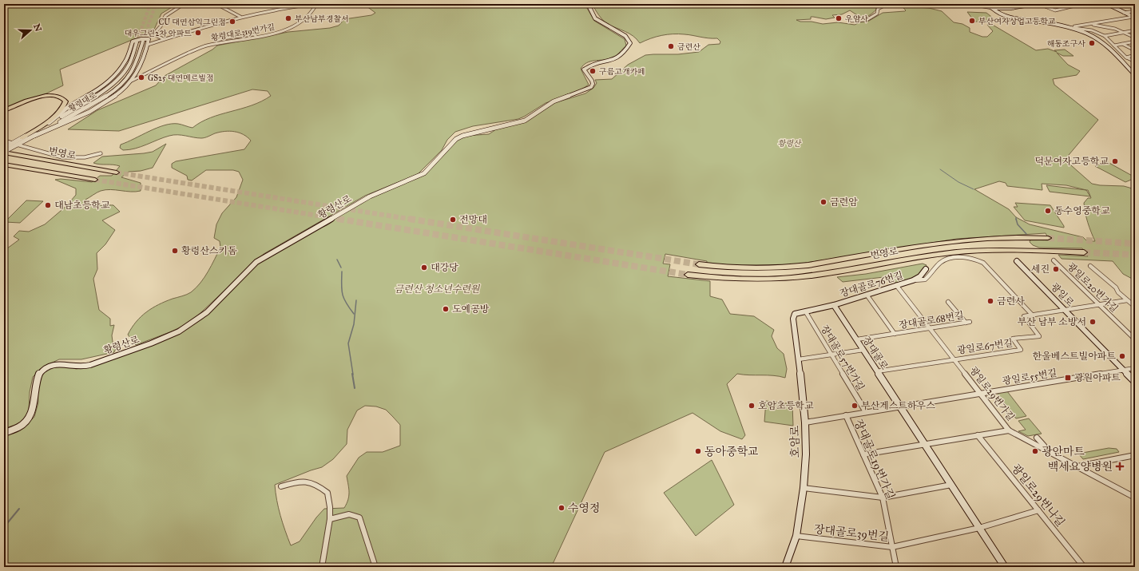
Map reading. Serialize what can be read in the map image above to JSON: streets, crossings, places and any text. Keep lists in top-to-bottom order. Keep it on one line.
{"streets":{"highway":["번영로"],"street":["황령대로319번가길","황령대로","황령산로","장대골로76번길","광일로20번가길","광일로","장대골로68번길","광일로67번길","장대골로","장대골로57번가길","광일로55번길","광일로29번가길","호암로","장대골로19번가길","광일로29번나길","장대골로39번길"]},"crossings":[["황령대로","번영로"],["장대골로76번길","장대골로68번길"],["장대골로76번길","광일로67번길"],["장대골로76번길","장대골로"],["장대골로76번길","광일로29번가길"],["광일로","광일로55번길"],["장대골로68번길","장대골로"],["장대골로68번길","광일로29번가길"],["광일로67번길","장대골로"],["광일로67번길","광일로29번가길"],["장대골로","광일로55번길"],["장대골로","장대골로39번길"],["장대골로57번가길","광일로55번길"],["장대골로57번가길","호암로"],["광일로55번길","광일로29번가길"],["광일로55번길","호암로"],["광일로55번길","장대골로19번가길"],["호암로","장대골로39번길"],["장대골로19번가길","장대골로39번길"]],"parks":["황령산","금련산 청소년수련원"],"places":{"other":["부산남부경찰서","우암사","부산여자상업고등학교","CU 대연삼익그린점","대우그린2차 아파트","해동조구사","금련산","구름고개카페","GS25 대연메르빌점","덕문여자고등학교","금련암","대남초등학교","동수영중학교","전망대","황령산스키돔","대강당","세진","금련사","도예공방","부산 남부 소방서","한울베스트빌아파트","호암초등학교","부산게스트하우스","동아중학교","광안마트","수영정"],"transit":["광원아파트"],"health":["백세요양병원"]},"north":"right"}
